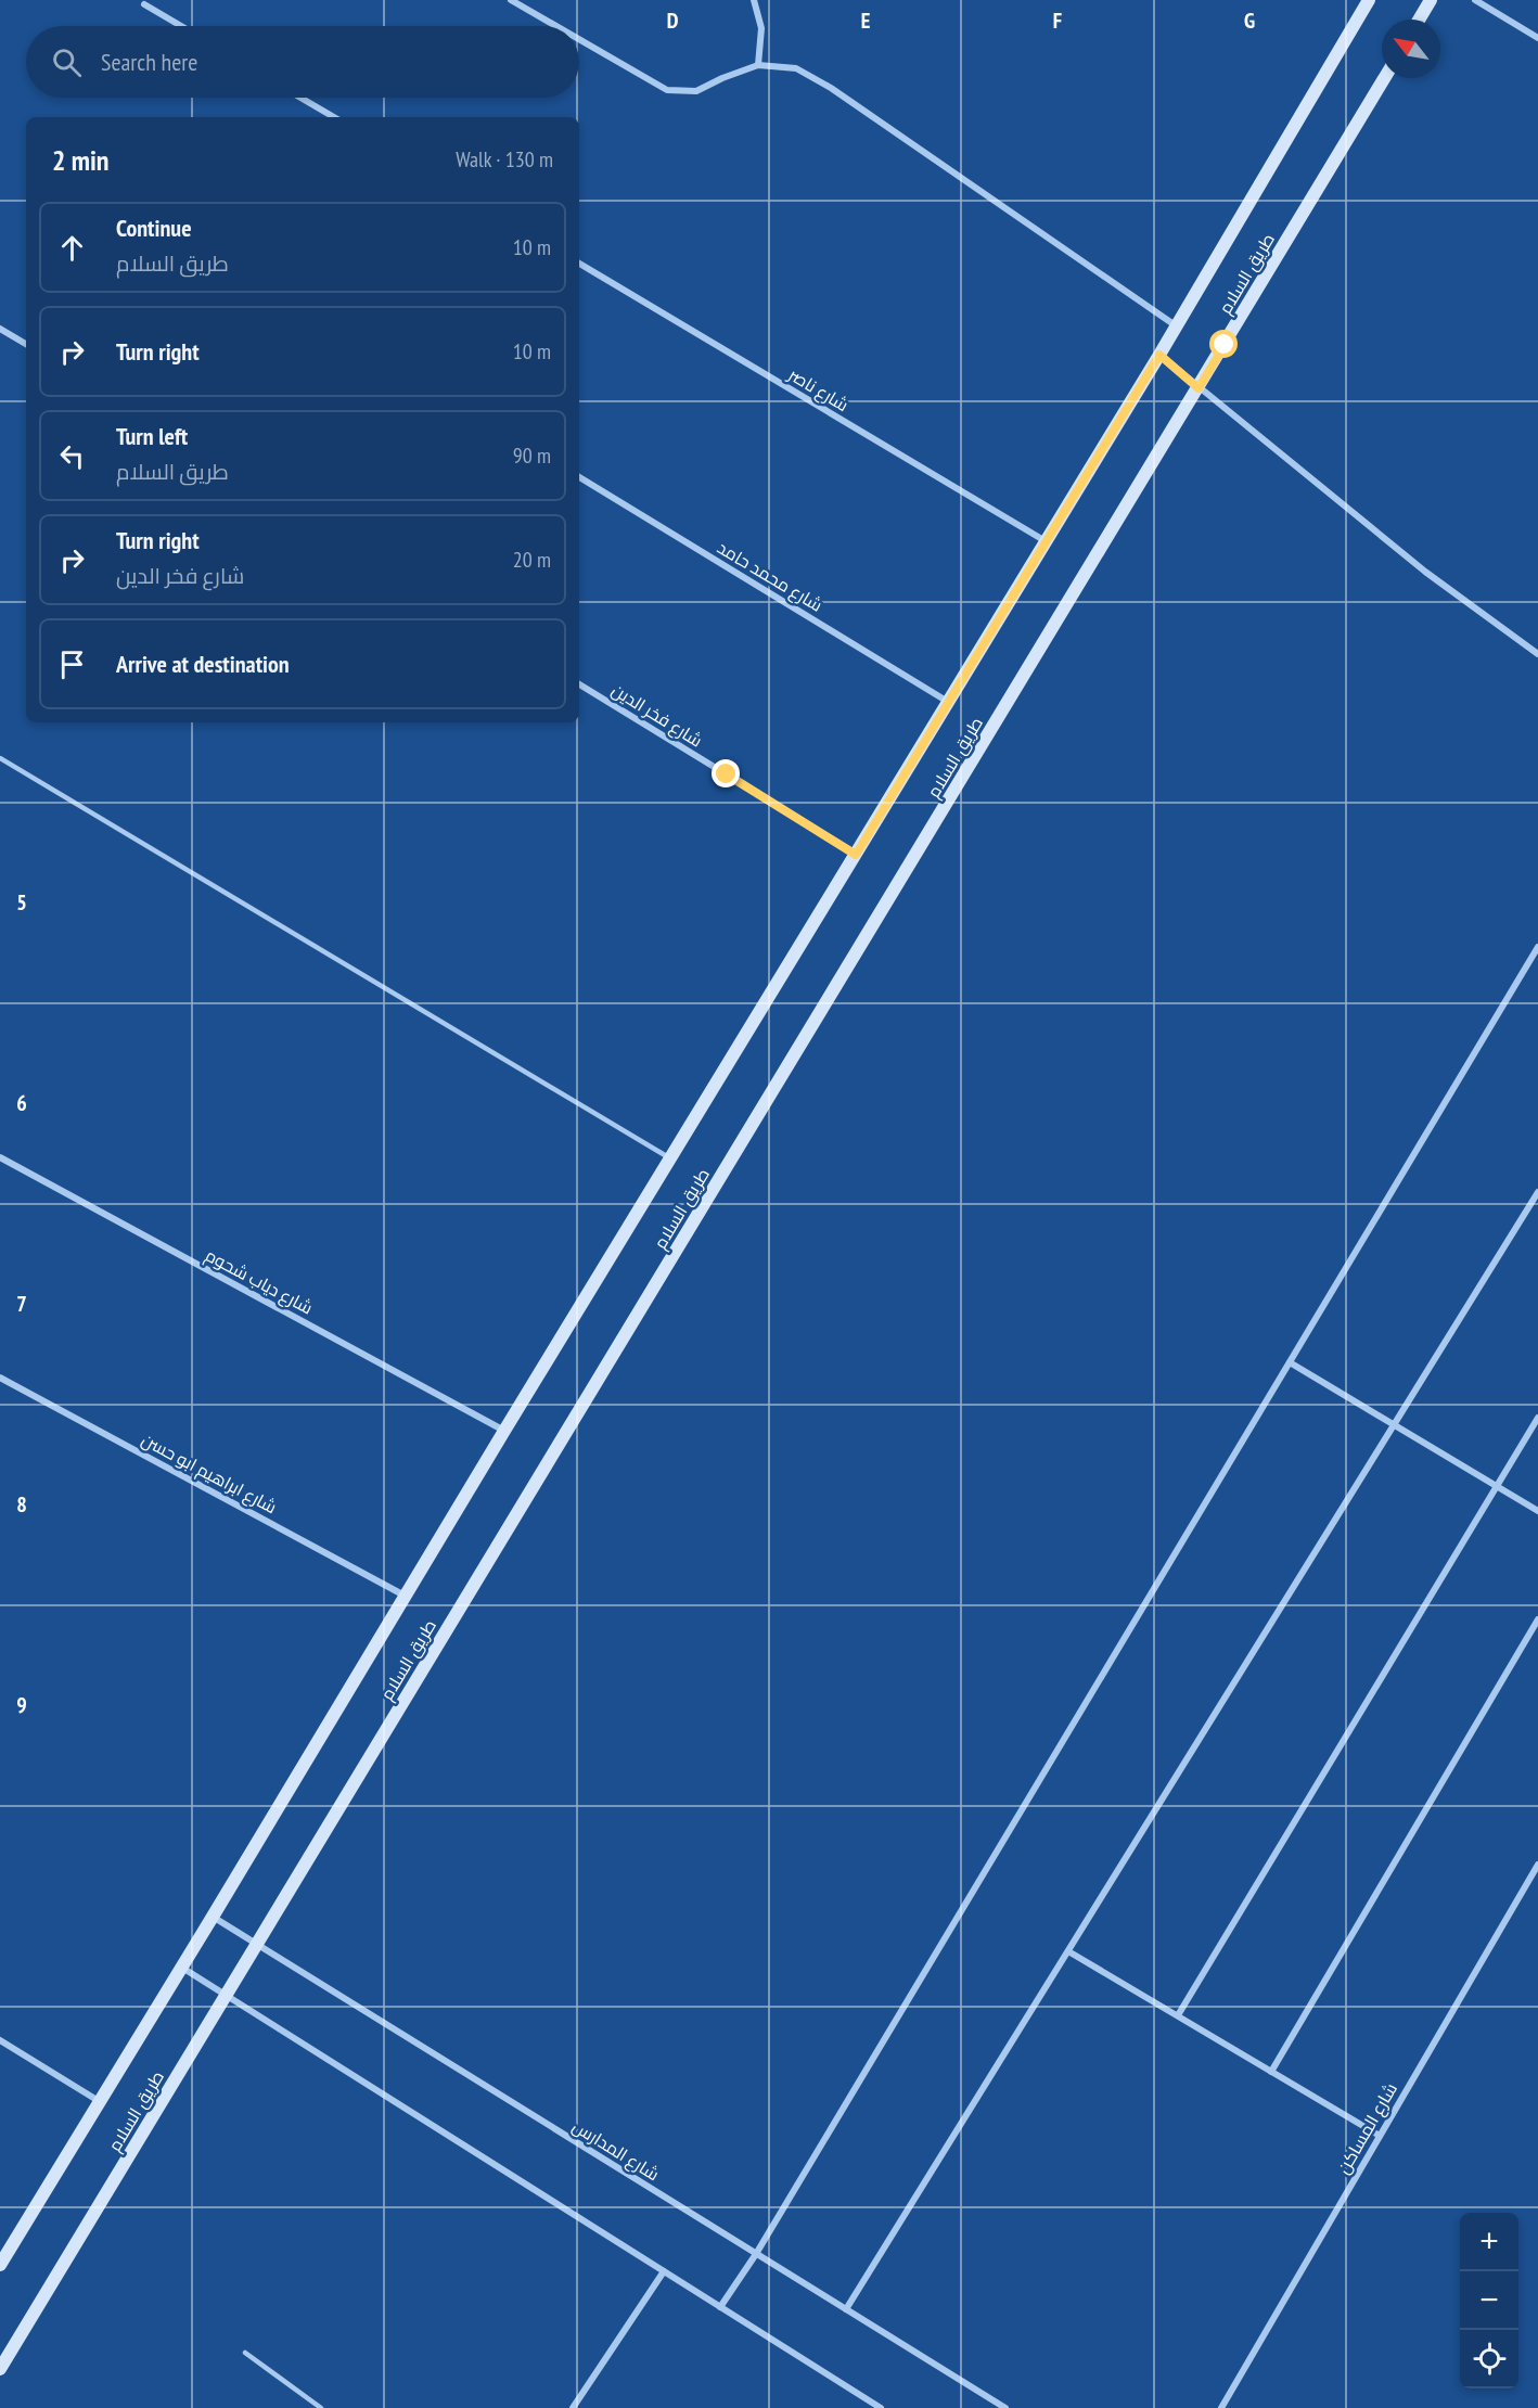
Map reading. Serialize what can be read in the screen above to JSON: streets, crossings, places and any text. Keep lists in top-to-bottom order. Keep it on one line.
{"streets":{"main road":["طريق السلام"],"street":["شارع ناصر","شارع محمد حامد","شارع فخر الدين","شارع دياب شحوم","شارع ابراهيم ابو حسن","شارع المساكن","شارع المدارس"]},"crossings":[["طريق السلام","شارع ناصر"],["طريق السلام","شارع محمد حامد"],["طريق السلام","شارع فخر الدين"],["طريق السلام","شارع دياب شحوم"],["طريق السلام","شارع ابراهيم ابو حسن"],["طريق السلام","شارع المدارس"]],"north":"top left","page":{"search":"Search here","heading":["2 min","Walk · 130 m"],"list":[["Continue","طريق السلام","10 m"],["Turn right","10 m"],["Turn left","طريق السلام","90 m"],["Turn right","شارع فخر الدين","20 m"],"Arrive at destination"],"map_buttons":["+","−"]},"grid":{"columns":["D","E","F","G"],"rows":["5","6","7","8","9"]}}
